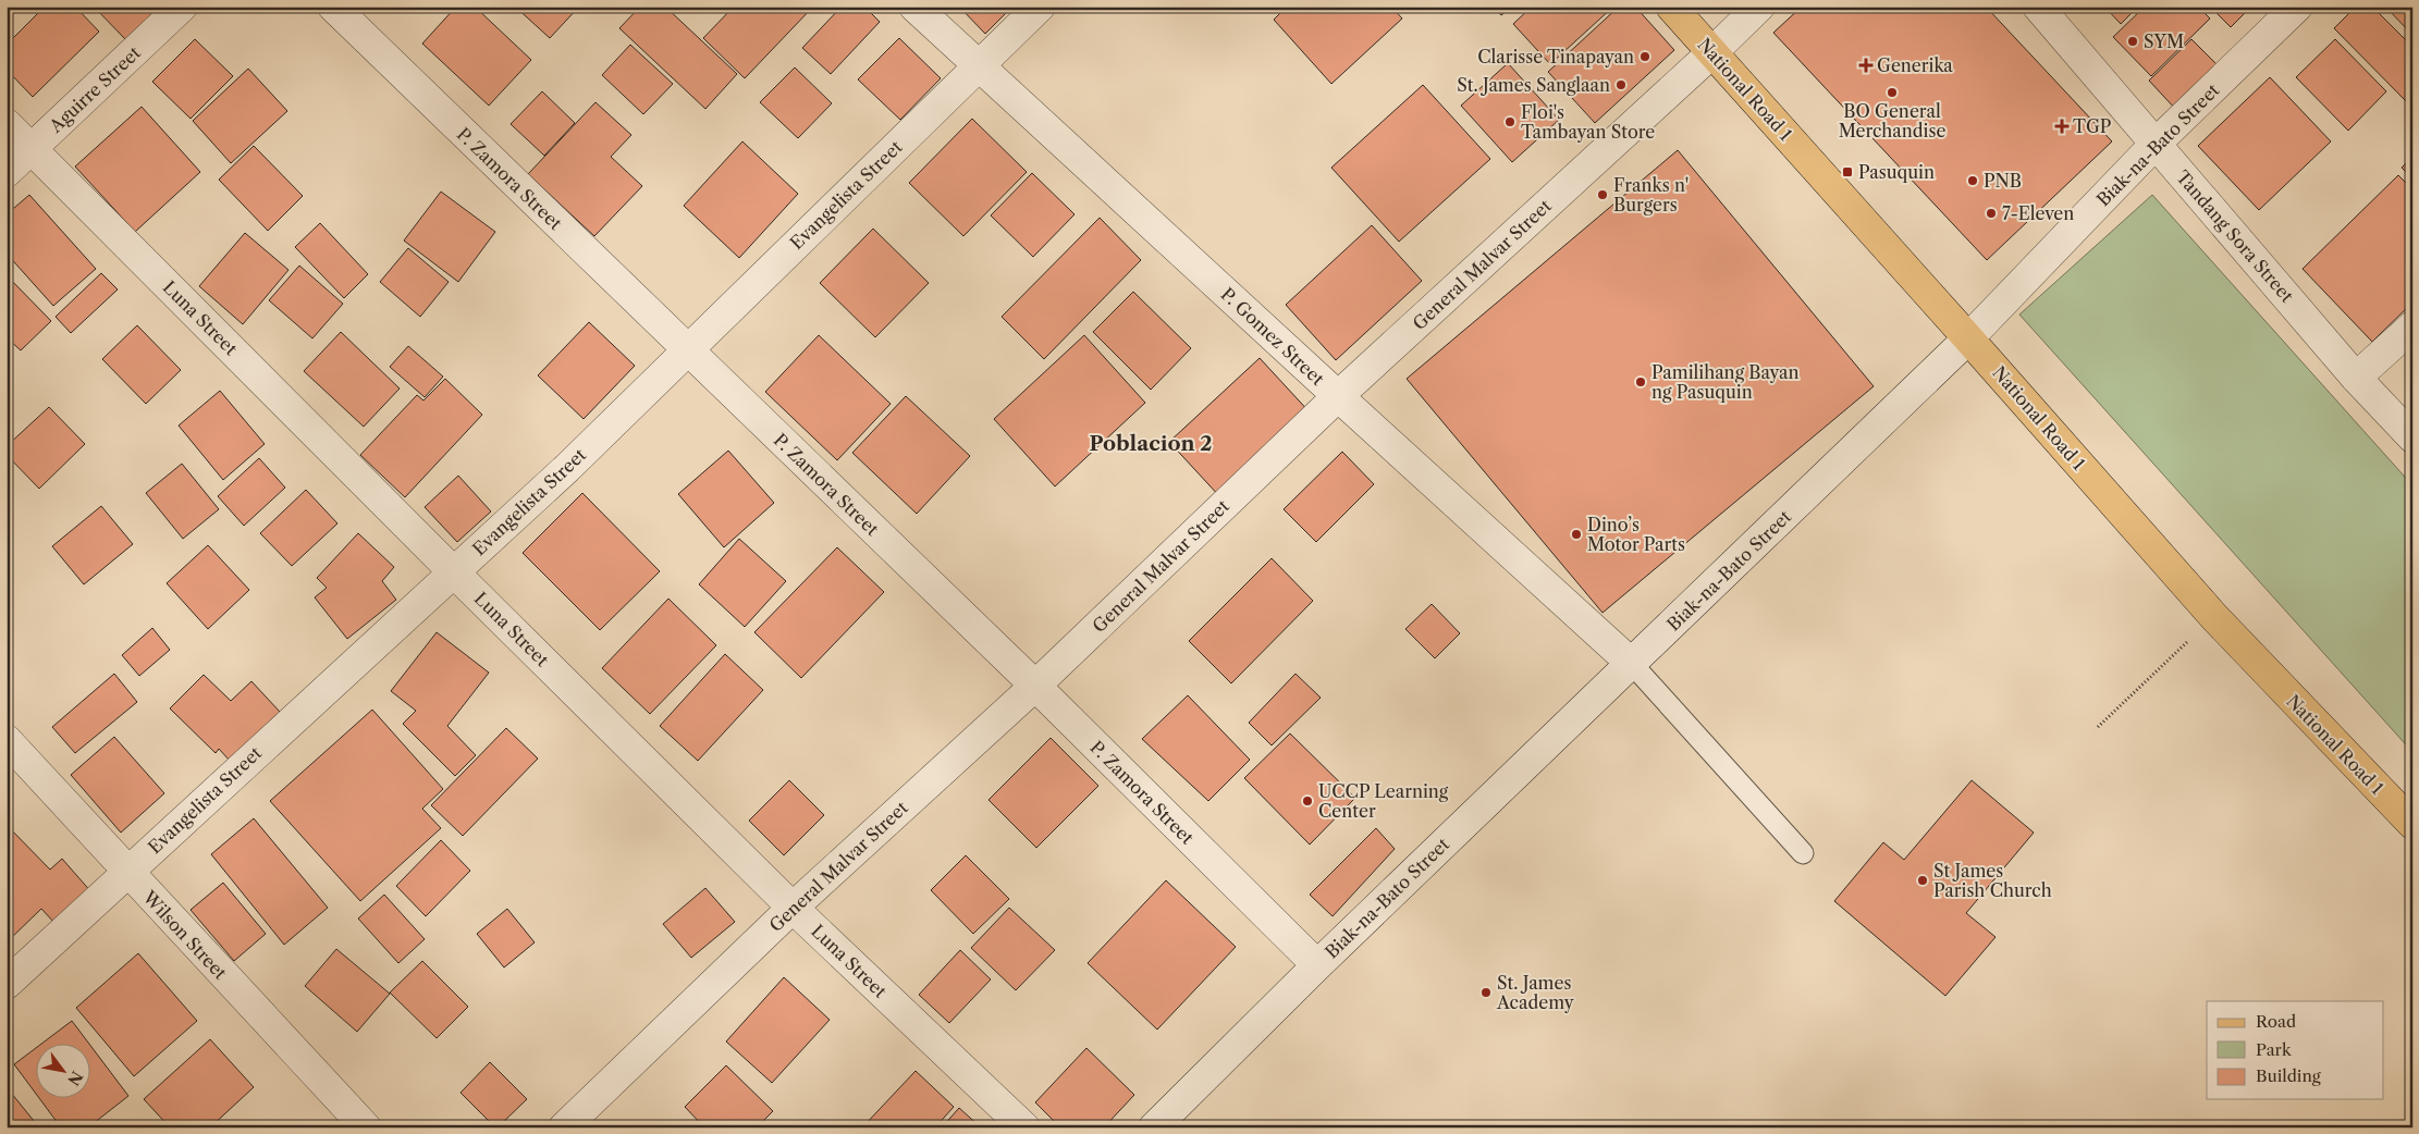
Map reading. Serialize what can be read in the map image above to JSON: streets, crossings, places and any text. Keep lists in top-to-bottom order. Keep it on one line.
{"streets":{"main road":["National Road 1"],"street":["Aguirre Street","Biak-na-Bato Street","P. Zamora Street","Evangelista Street","Tandang Sora Street","General Malvar Street","Luna Street","P. Gomez Street","Wilson Street"]},"crossings":[["Aguirre Street","Luna Street"],["National Road 1","Biak-na-Bato Street"],["National Road 1","General Malvar Street"],["Biak-na-Bato Street","P. Zamora Street"],["Biak-na-Bato Street","Tandang Sora Street"],["Biak-na-Bato Street","P. Gomez Street"],["P. Zamora Street","Evangelista Street"],["P. Zamora Street","General Malvar Street"],["Evangelista Street","Luna Street"],["Evangelista Street","P. Gomez Street"],["Evangelista Street","Wilson Street"],["General Malvar Street","Luna Street"],["General Malvar Street","P. Gomez Street"]],"districts":["Poblacion 2"],"places":{"other":["SYM","Clarisse Tinapayan","St. James Sanglaan","BO General Merchandise","Floi's Tambayan Store","PNB","Franks n' Burgers","7-Eleven","Pamilihang Bayan ng Pasuquin","Dino’s Motor Parts","UCCP Learning Center","St James Parish Church","St. James Academy"],"health":["Generika","TGP"],"transit":["Pasuquin"]},"legend":["Road","Park","Building"],"north":"bottom right"}
